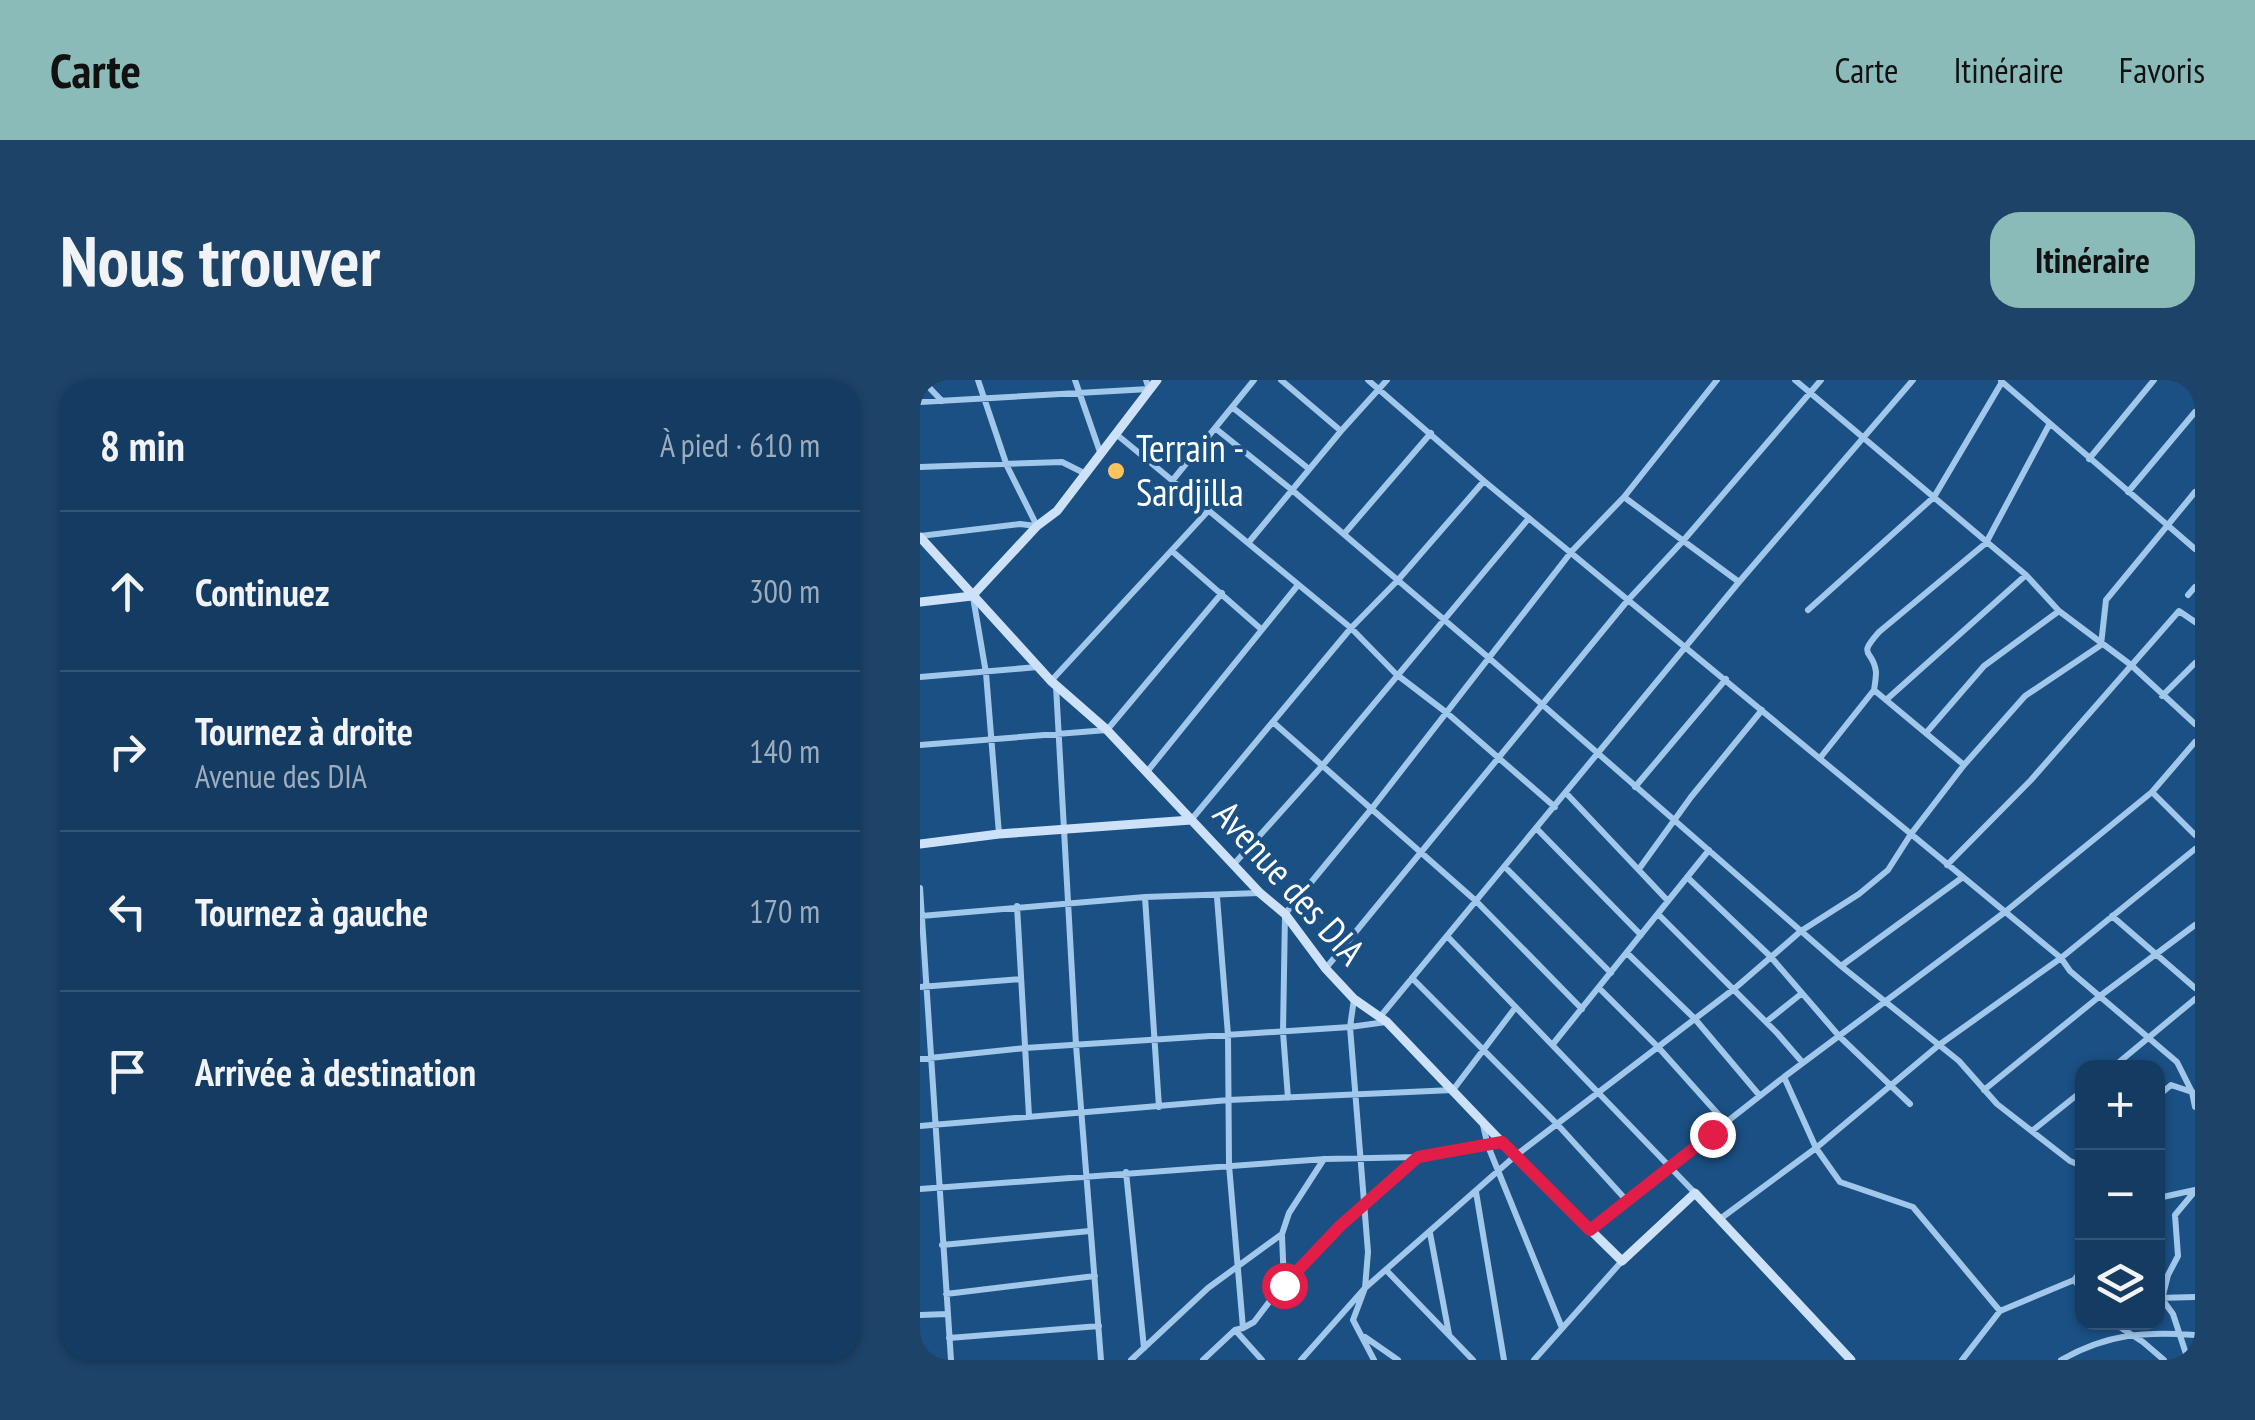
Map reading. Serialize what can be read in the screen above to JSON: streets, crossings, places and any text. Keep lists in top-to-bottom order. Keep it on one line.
{"streets":{"street":["Avenue des DIA"]},"places":["Terrain - Sardjilla"],"page":{"header":"Carte","nav":["Carte","Itinéraire","Favoris"],"buttons":"Itinéraire","title":"Nous trouver","heading":["8 min","À pied · 610 m"],"list":[["Continuez","300 m"],["Tournez à droite","Avenue des DIA","140 m"],["Tournez à gauche","170 m"],"Arrivée à destination"],"map_buttons":["+","−"]}}
